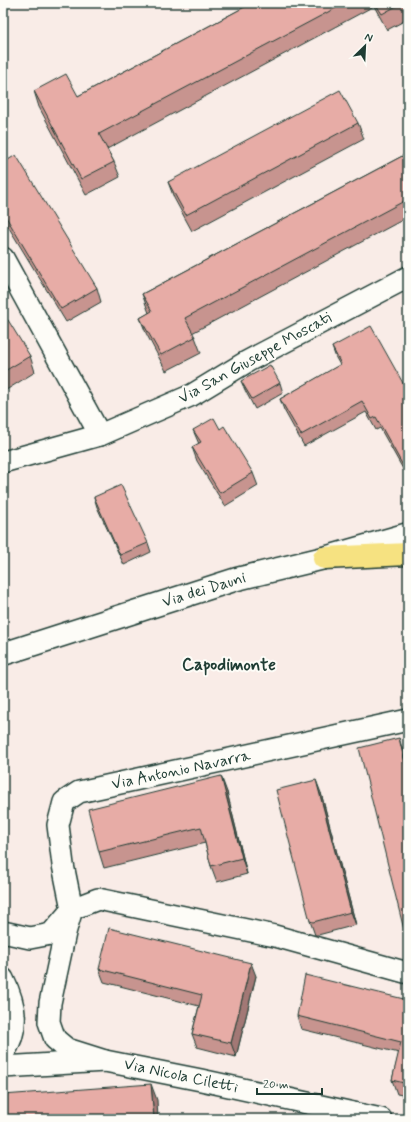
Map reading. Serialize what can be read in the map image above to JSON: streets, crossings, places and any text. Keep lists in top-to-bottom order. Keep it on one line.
{"streets":{"main road":["Via dei Dauni"],"street":["Via San Giuseppe Moscati","Via Antonio Navarra","Via Nicola Ciletti"]},"crossings":[["Via Antonio Navarra","Via Nicola Ciletti"]],"districts":["Capodimonte"],"scale_bar":"20 m","north":"top right"}
